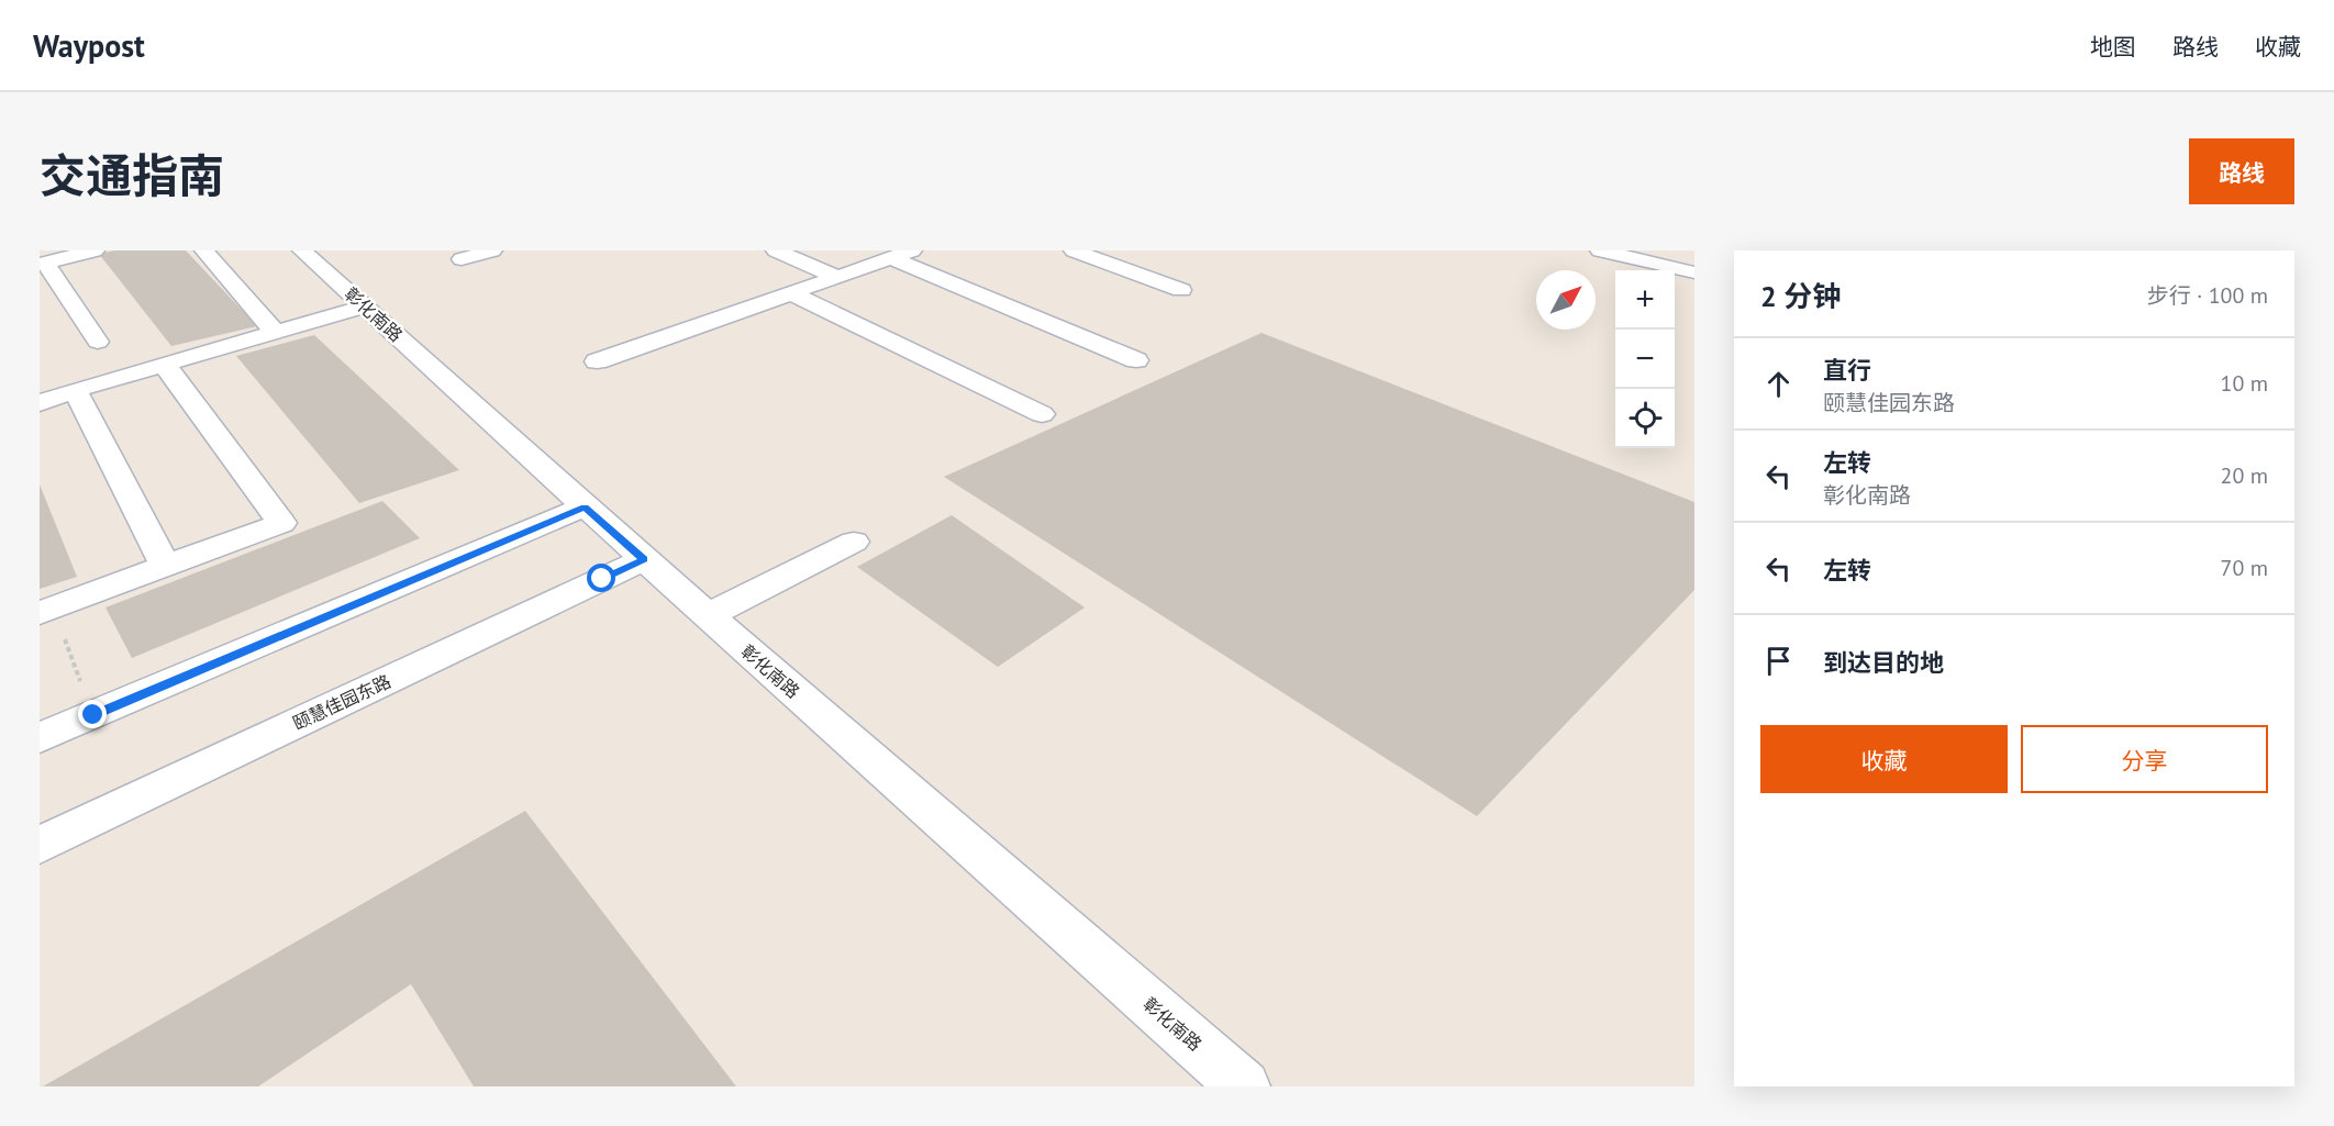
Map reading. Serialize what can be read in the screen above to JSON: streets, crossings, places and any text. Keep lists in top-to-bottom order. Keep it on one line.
{"streets":{"street":["彰化南路","颐慧佳园东路"]},"crossings":[["彰化南路","颐慧佳园东路"]],"north":"top right","page":{"header":"Waypost","nav":["地图","路线","收藏"],"title":"交通指南","buttons":["路线",["收藏","分享"]],"heading":["2 分钟","步行 · 100 m"],"map_buttons":["+","−"],"list":[["直行","颐慧佳园东路","10 m"],["左转","彰化南路","20 m"],["左转","70 m"],"到达目的地"]}}
